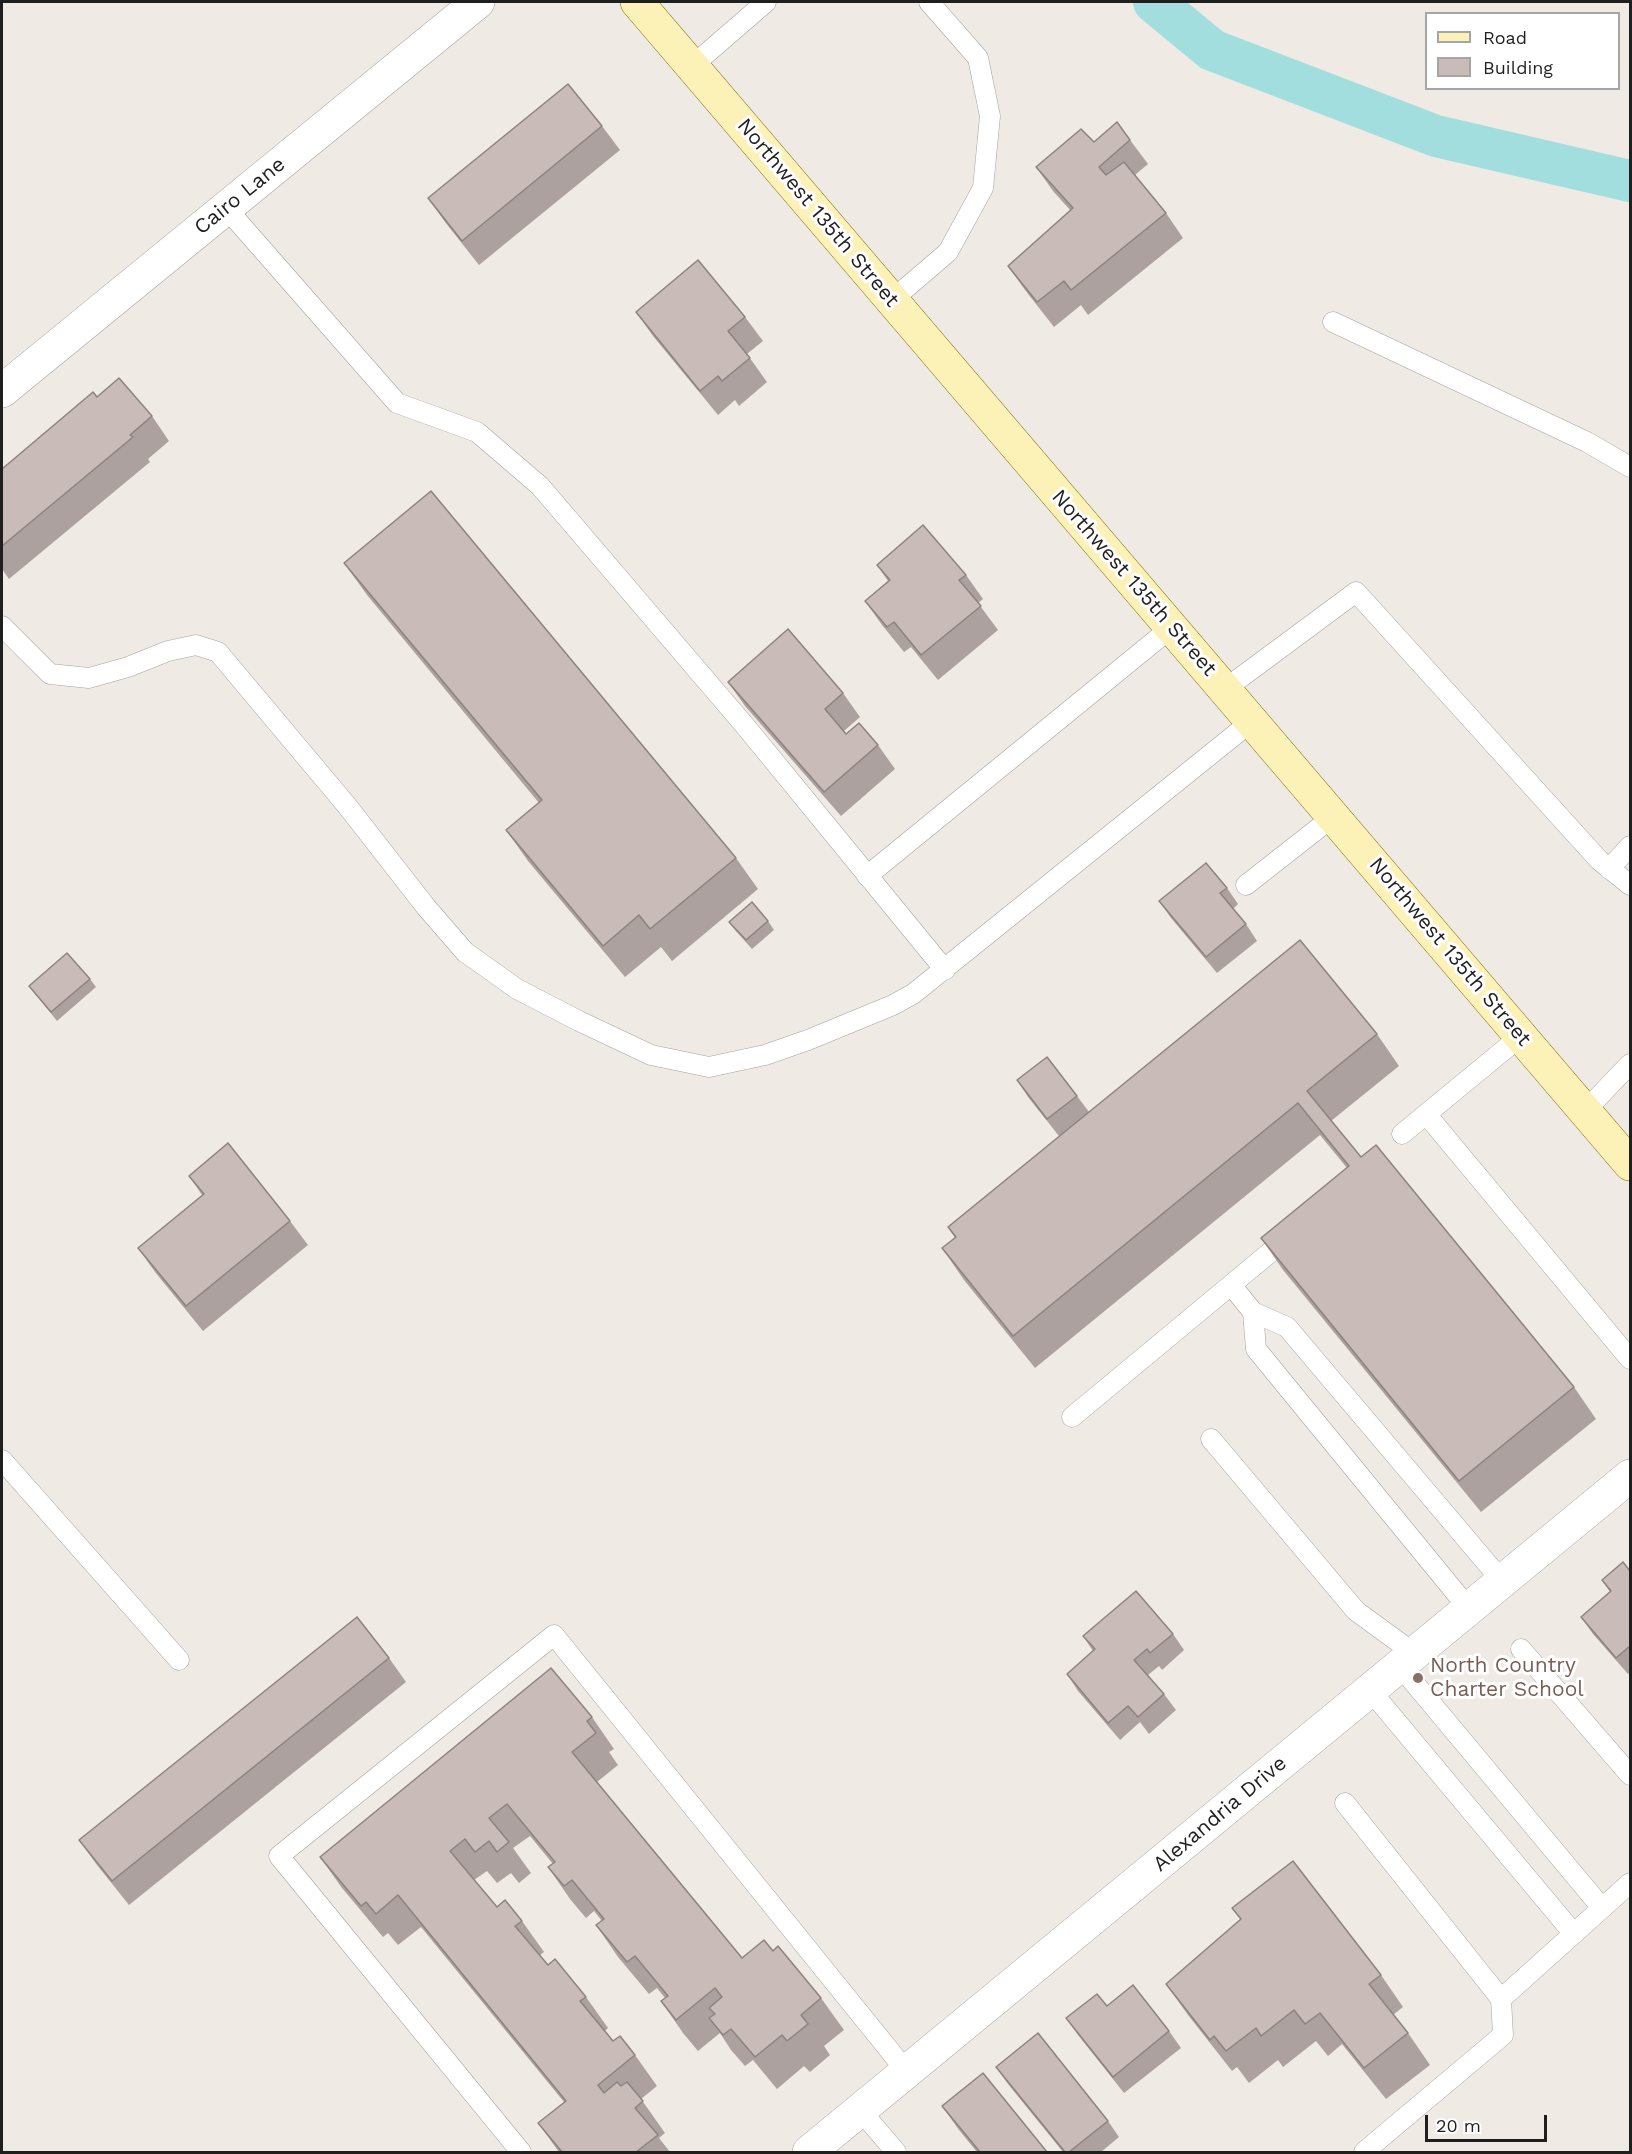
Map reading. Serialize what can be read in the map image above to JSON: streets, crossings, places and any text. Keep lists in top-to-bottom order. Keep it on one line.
{"streets":{"main road":["Northwest 135th Street"],"street":["Cairo Lane","Alexandria Drive"]},"places":["North Country Charter School"],"legend":["Road","Building"],"scale_bar":"20 m"}
